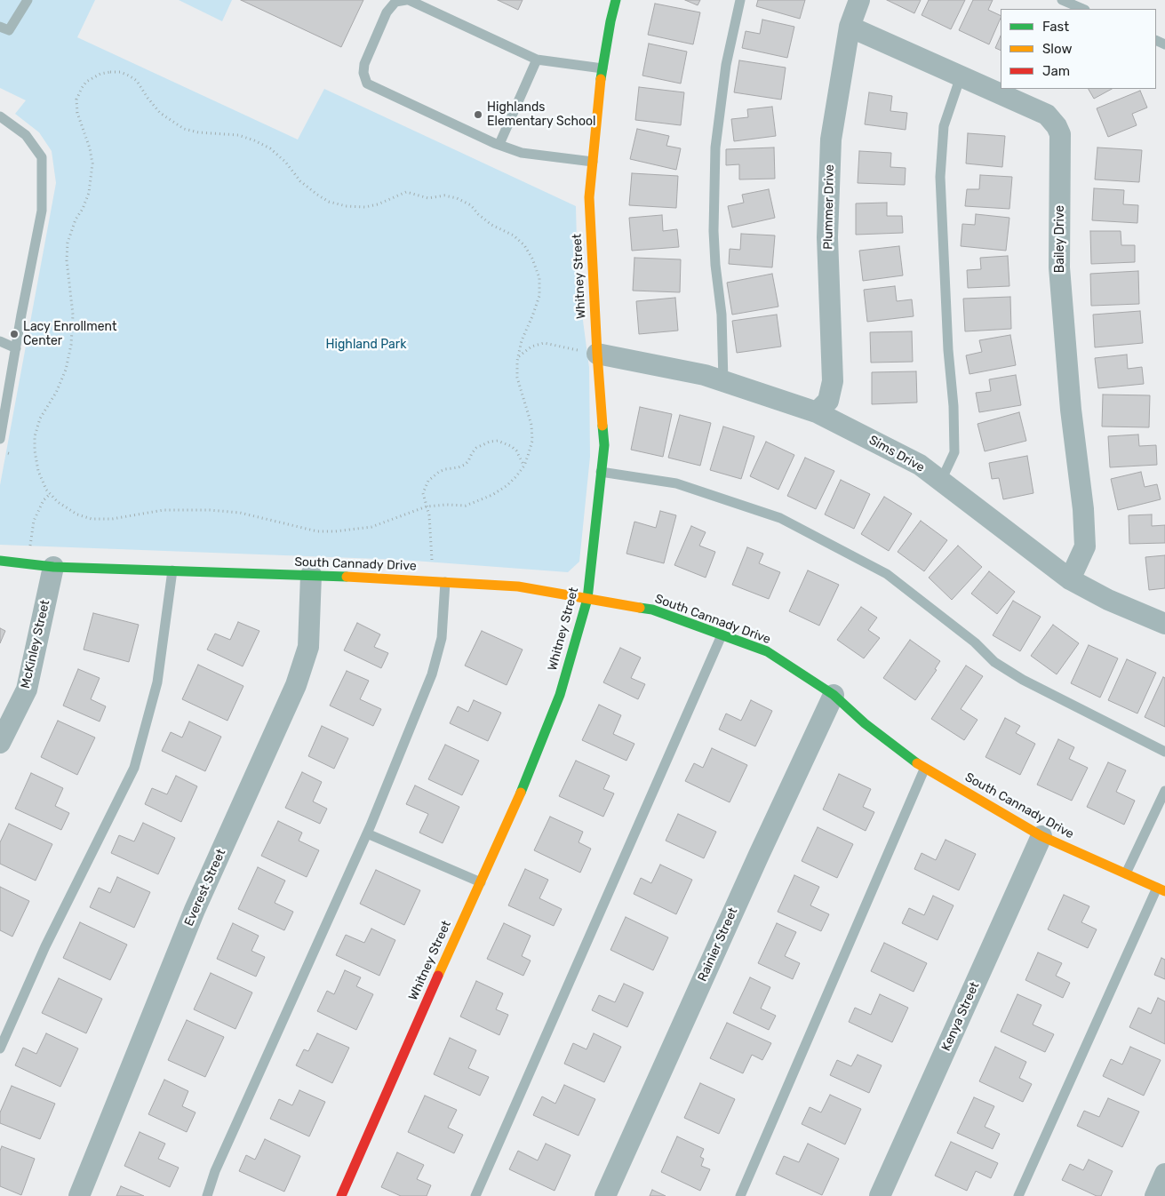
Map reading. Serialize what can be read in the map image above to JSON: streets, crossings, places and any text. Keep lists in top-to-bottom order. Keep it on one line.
{"streets":{"street":["Plummer Drive","Bailey Drive","Whitney Street","Sims Drive","South Cannady Drive","McKinley Street","Everest Street","Rainier Street","Kenya Street"]},"crossings":[["Plummer Drive","Bailey Drive"],["Plummer Drive","Sims Drive"],["Bailey Drive","Sims Drive"],["Whitney Street","Sims Drive"],["Whitney Street","South Cannady Drive"],["South Cannady Drive","McKinley Street"],["South Cannady Drive","Everest Street"],["South Cannady Drive","Rainier Street"],["South Cannady Drive","Kenya Street"]],"parks":["Highland Park"],"places":["Highlands Elementary School","Lacy Enrollment Center"],"legend":["Fast","Slow","Jam"]}
